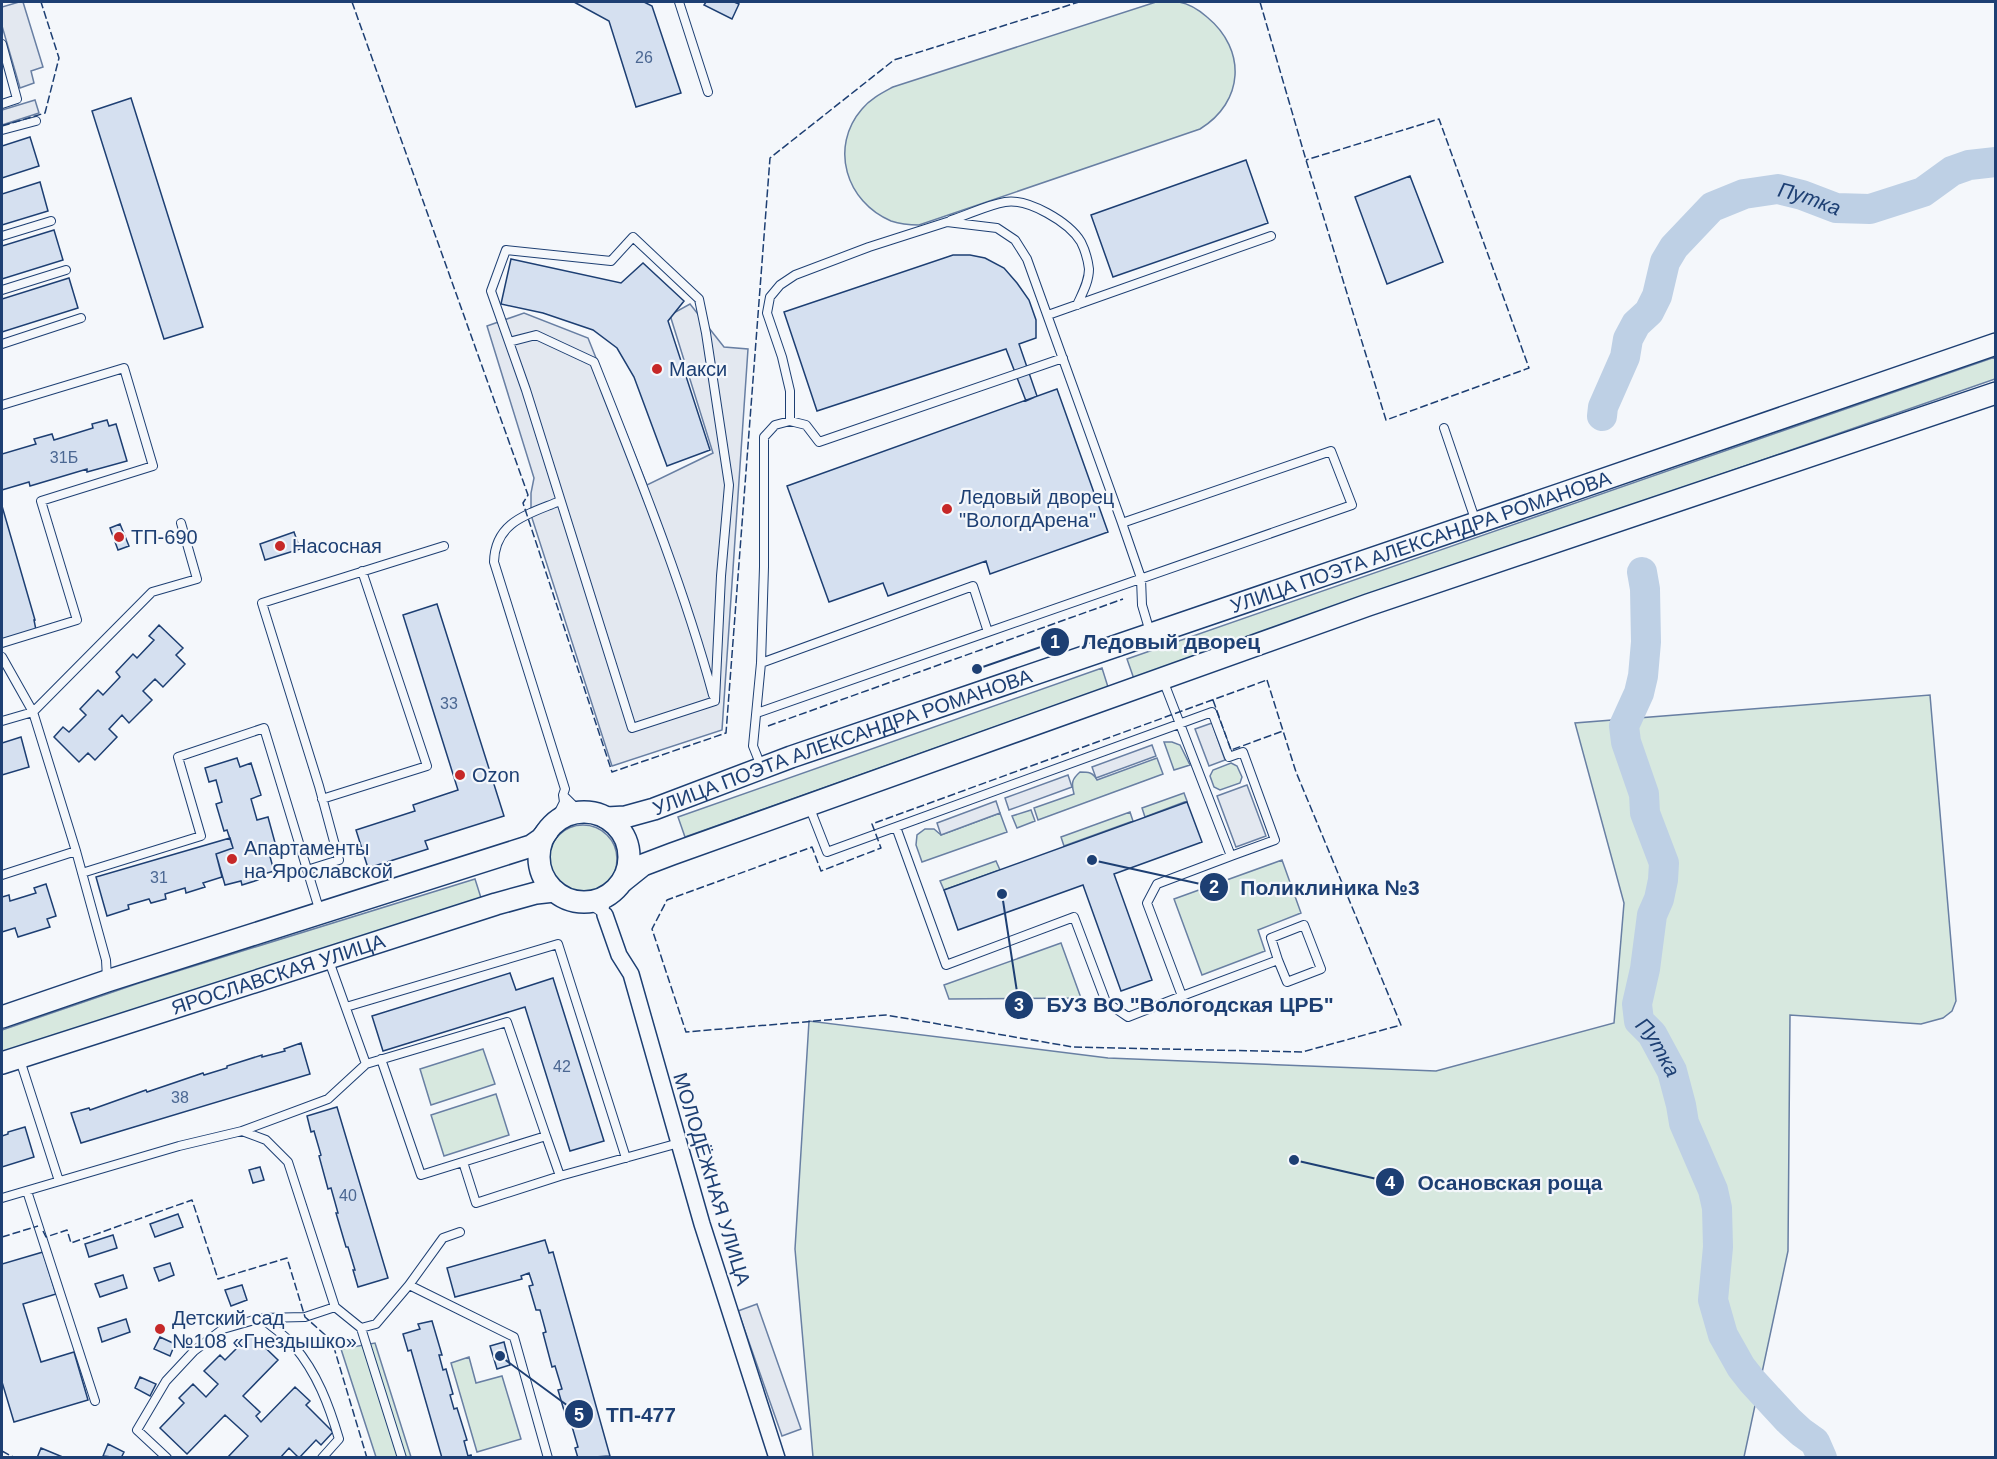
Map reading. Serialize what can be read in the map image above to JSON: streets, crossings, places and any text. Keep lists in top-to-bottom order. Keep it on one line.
{"streets":{"main road":["УЛИЦА ПОЭТА АЛЕКСАНДРА РОМАНОВА","ЯРОСЛАВСКАЯ УЛИЦА"],"street":["МОЛОДЁЖНАЯ УЛИЦА"]},"crossings":[["УЛИЦА ПОЭТА АЛЕКСАНДРА РОМАНОВА","ЯРОСЛАВСКАЯ УЛИЦА"],["УЛИЦА ПОЭТА АЛЕКСАНДРА РОМАНОВА","МОЛОДЁЖНАЯ УЛИЦА"],["ЯРОСЛАВСКАЯ УЛИЦА","МОЛОДЁЖНАЯ УЛИЦА"]],"water":["Путка"],"places":["Макси","Ледовый дворец \"ВологдАрена\"","ТП-690","Насосная","Ледовый дворец","Ozon","Апартаменты на Ярославской","Поликлиника №3","БУЗ ВО \"Вологодская ЦРБ\"","Осановская роща","Детский сад №108 «Гнездышко»","ТП-477"],"house_numbers":["26","31Б","33","31","42","38","40"]}
